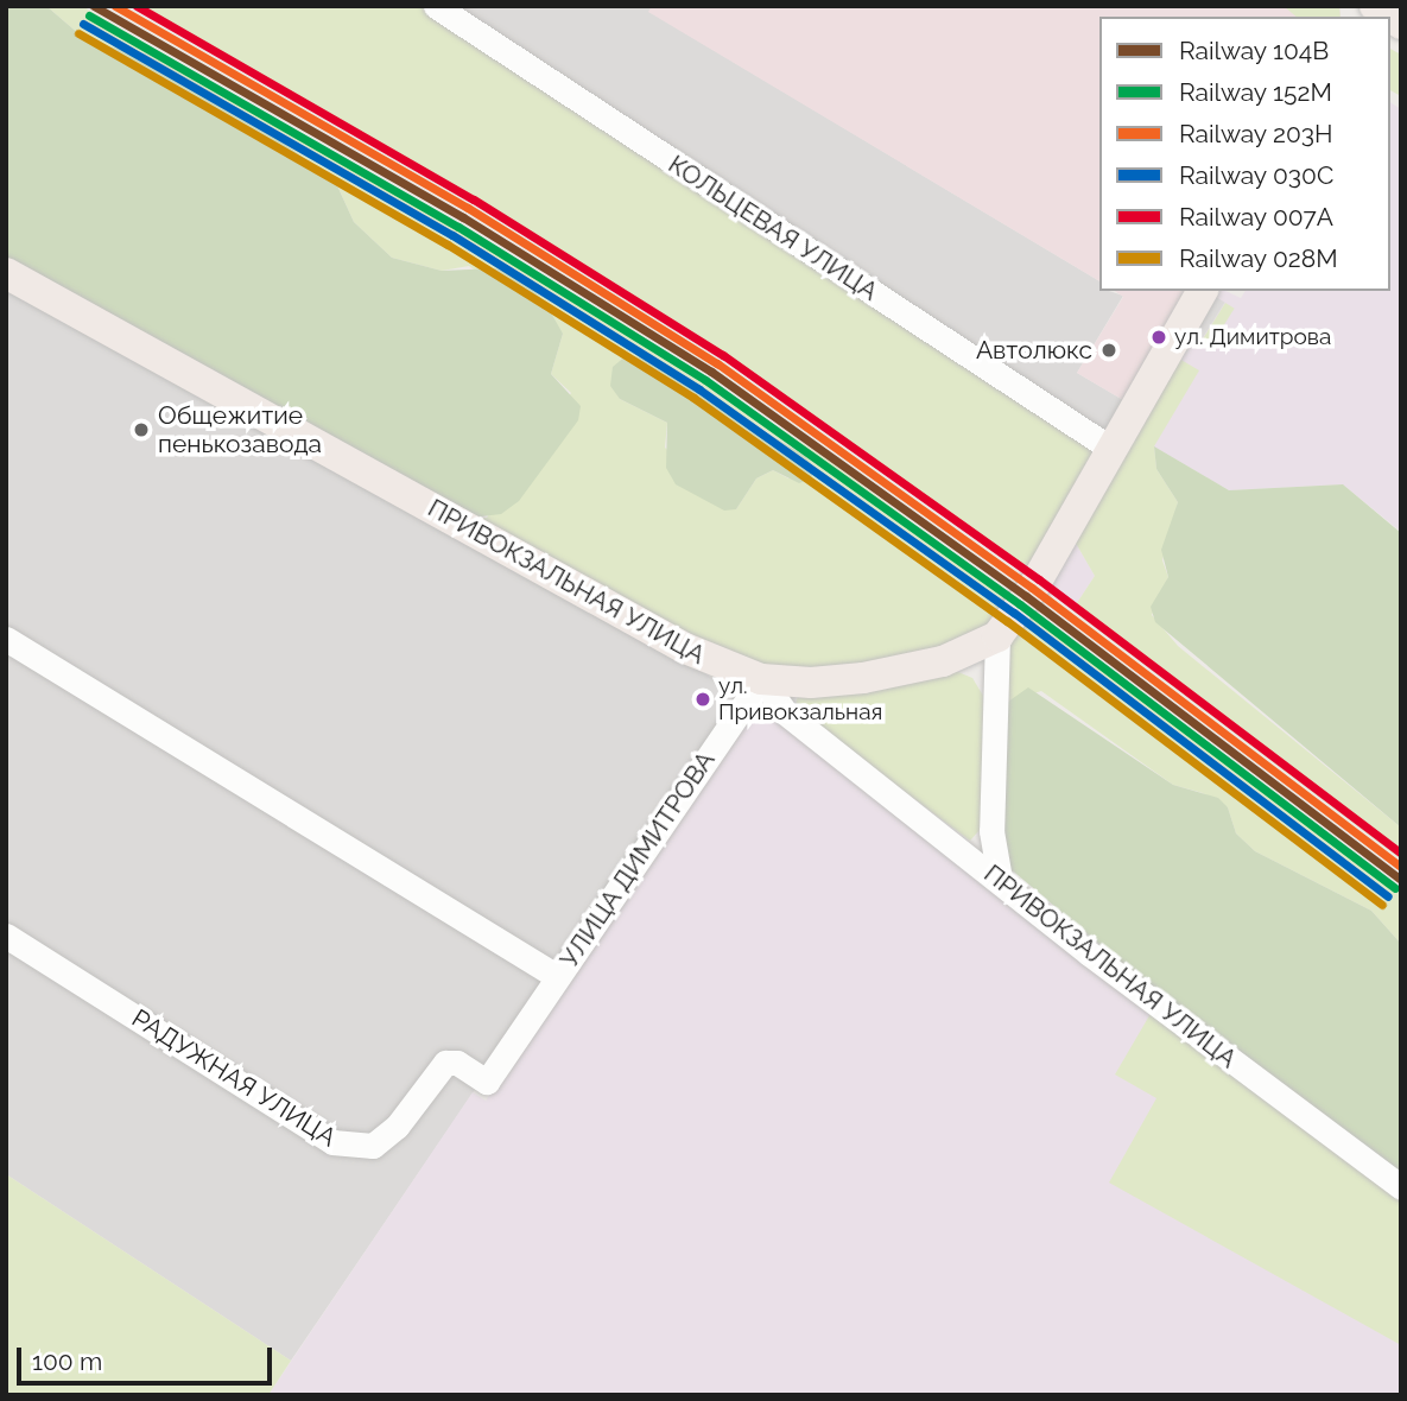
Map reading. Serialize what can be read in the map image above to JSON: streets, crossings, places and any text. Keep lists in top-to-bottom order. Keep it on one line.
{"streets":{"main road":["ПРИВОКЗАЛЬНАЯ УЛИЦА"],"street":["КОЛЬЦЕВАЯ УЛИЦА","УЛИЦА ДИМИТРОВА","РАДУЖНАЯ УЛИЦА"]},"crossings":[["ПРИВОКЗАЛЬНАЯ УЛИЦА","УЛИЦА ДИМИТРОВА"],["УЛИЦА ДИМИТРОВА","РАДУЖНАЯ УЛИЦА"]],"places":["ул. Димитрова","Автолюкс","Общежитие пенькозавода","ул. Привокзальная"],"lines":["rail line 104В","rail line 203Н","rail line 007А","rail line 152М","rail line 030C","rail line 028М"],"legend":["Railway 104В","Railway 152М","Railway 203Н","Railway 030C","Railway 007А","Railway 028М"],"scale_bar":"100 m"}
